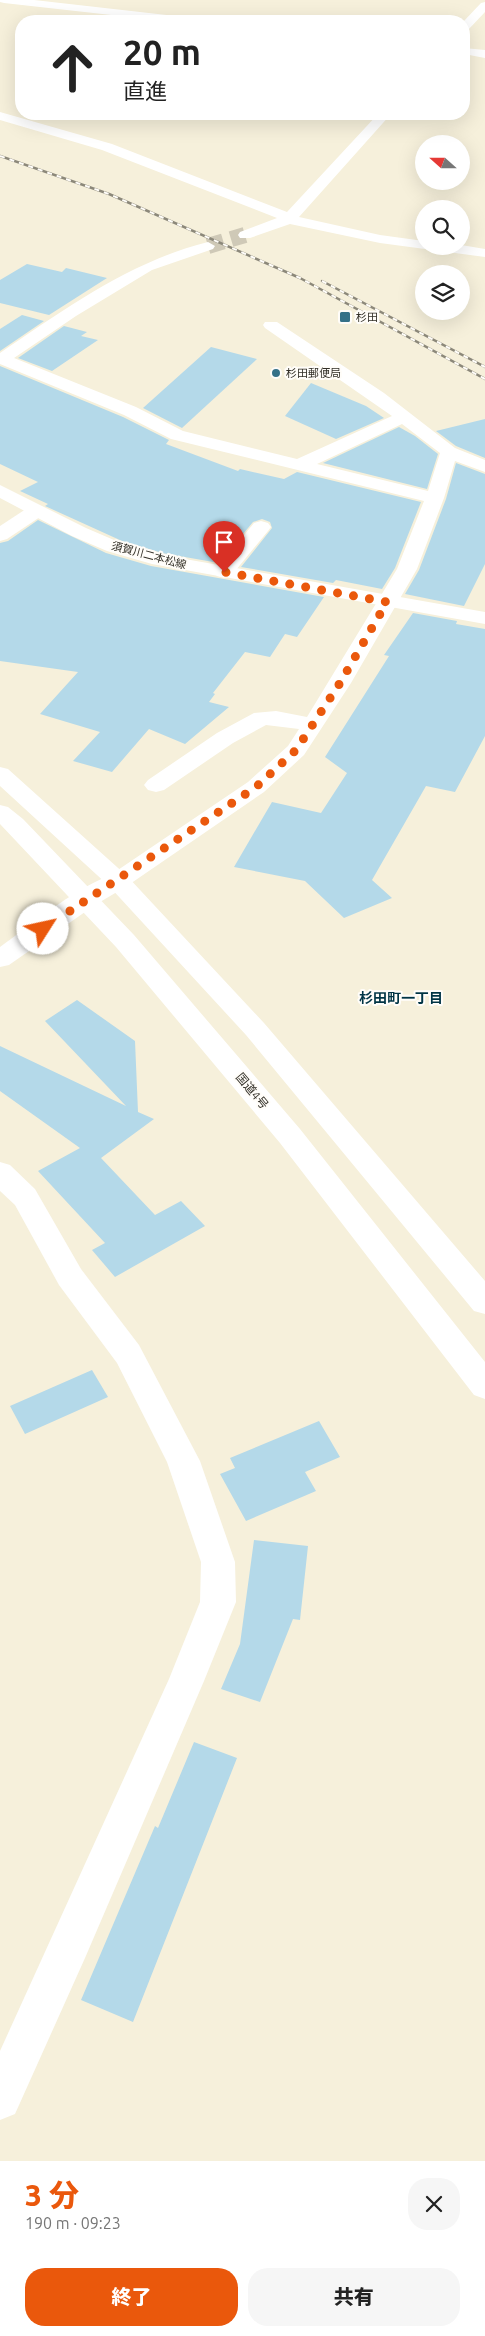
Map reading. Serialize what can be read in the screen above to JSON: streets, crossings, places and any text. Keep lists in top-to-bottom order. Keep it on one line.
{"streets":{"main road":["須賀川二本松線","国道4号"]},"districts":["杉田町一丁目"],"places":{"transit":["杉田"],"other":["杉田郵便局"]},"north":"left","page":{"turn":["20 m","直進"],"heading":["3 分","190 m · 09:23"],"buttons":["終了","共有"]}}
